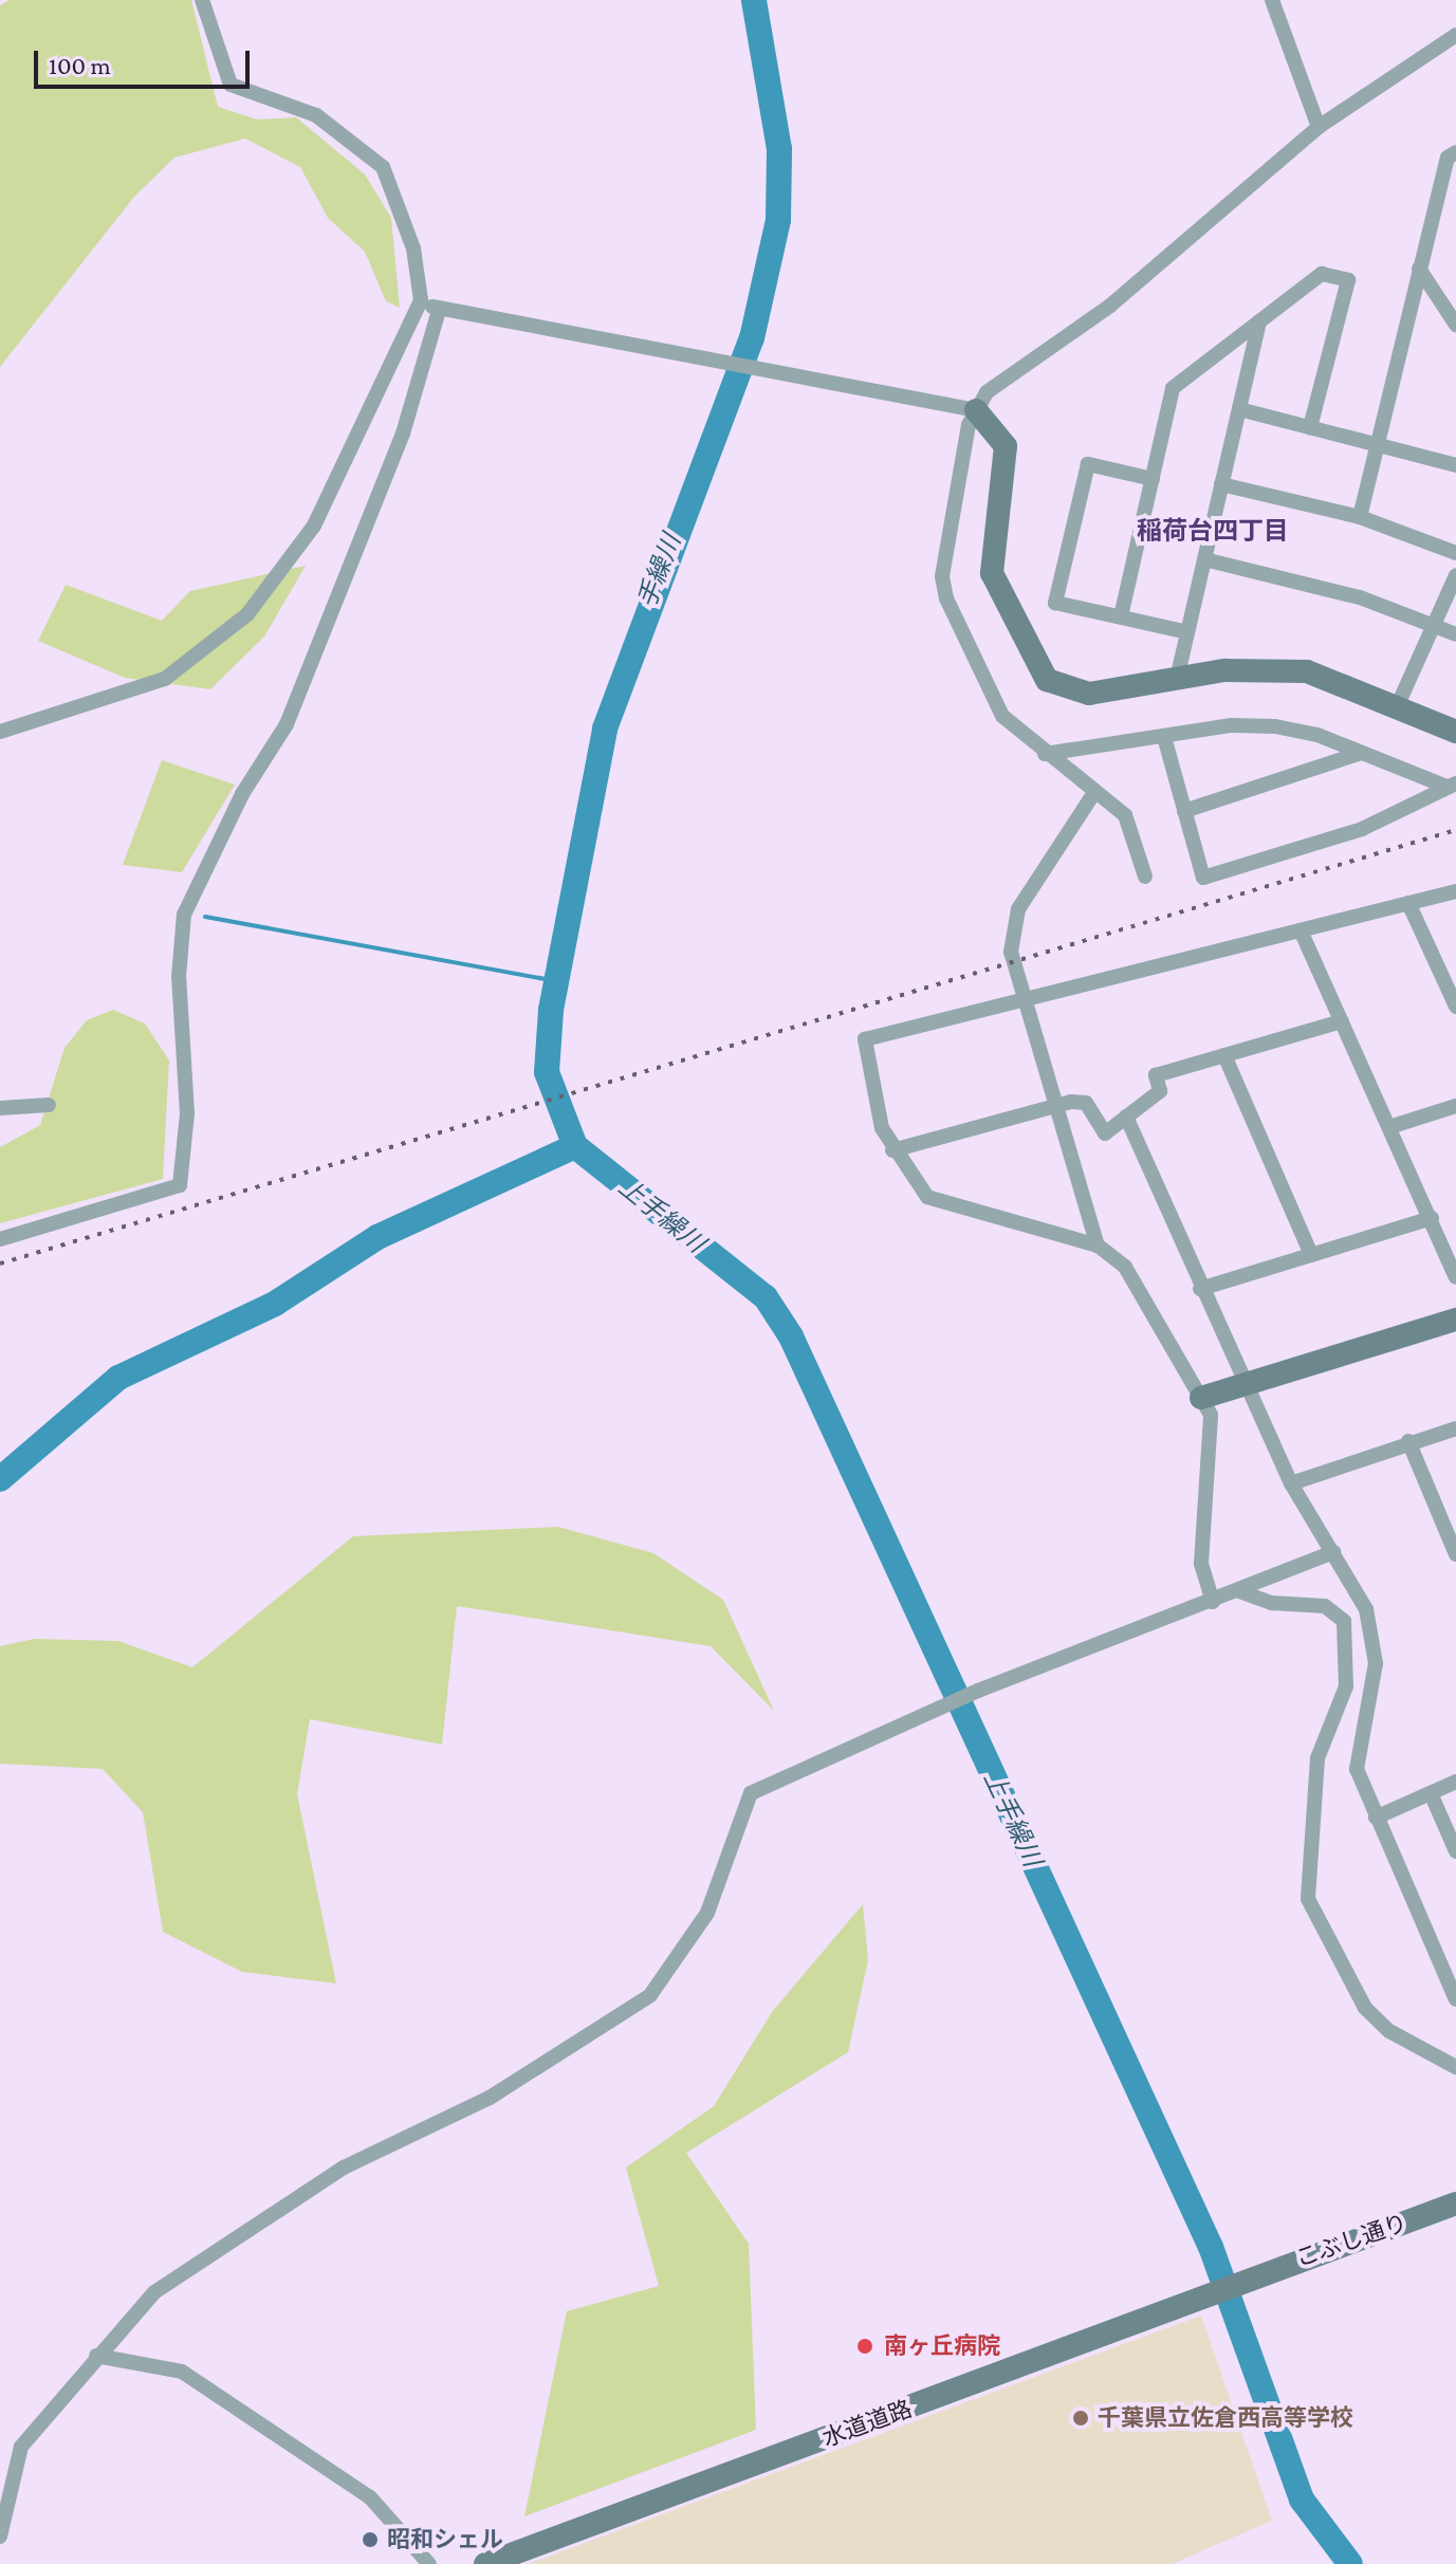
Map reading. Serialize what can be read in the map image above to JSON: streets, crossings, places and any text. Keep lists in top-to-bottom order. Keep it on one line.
{"streets":{"street":["こぶし通り","水道道路"]},"crossings":[["こぶし通り","水道道路"]],"districts":["稲荷台四丁目"],"water":["手繰川","上手繰川"],"places":["南ヶ丘病院","千葉県立佐倉西高等学校","昭和シェル"],"scale_bar":"100 m"}
